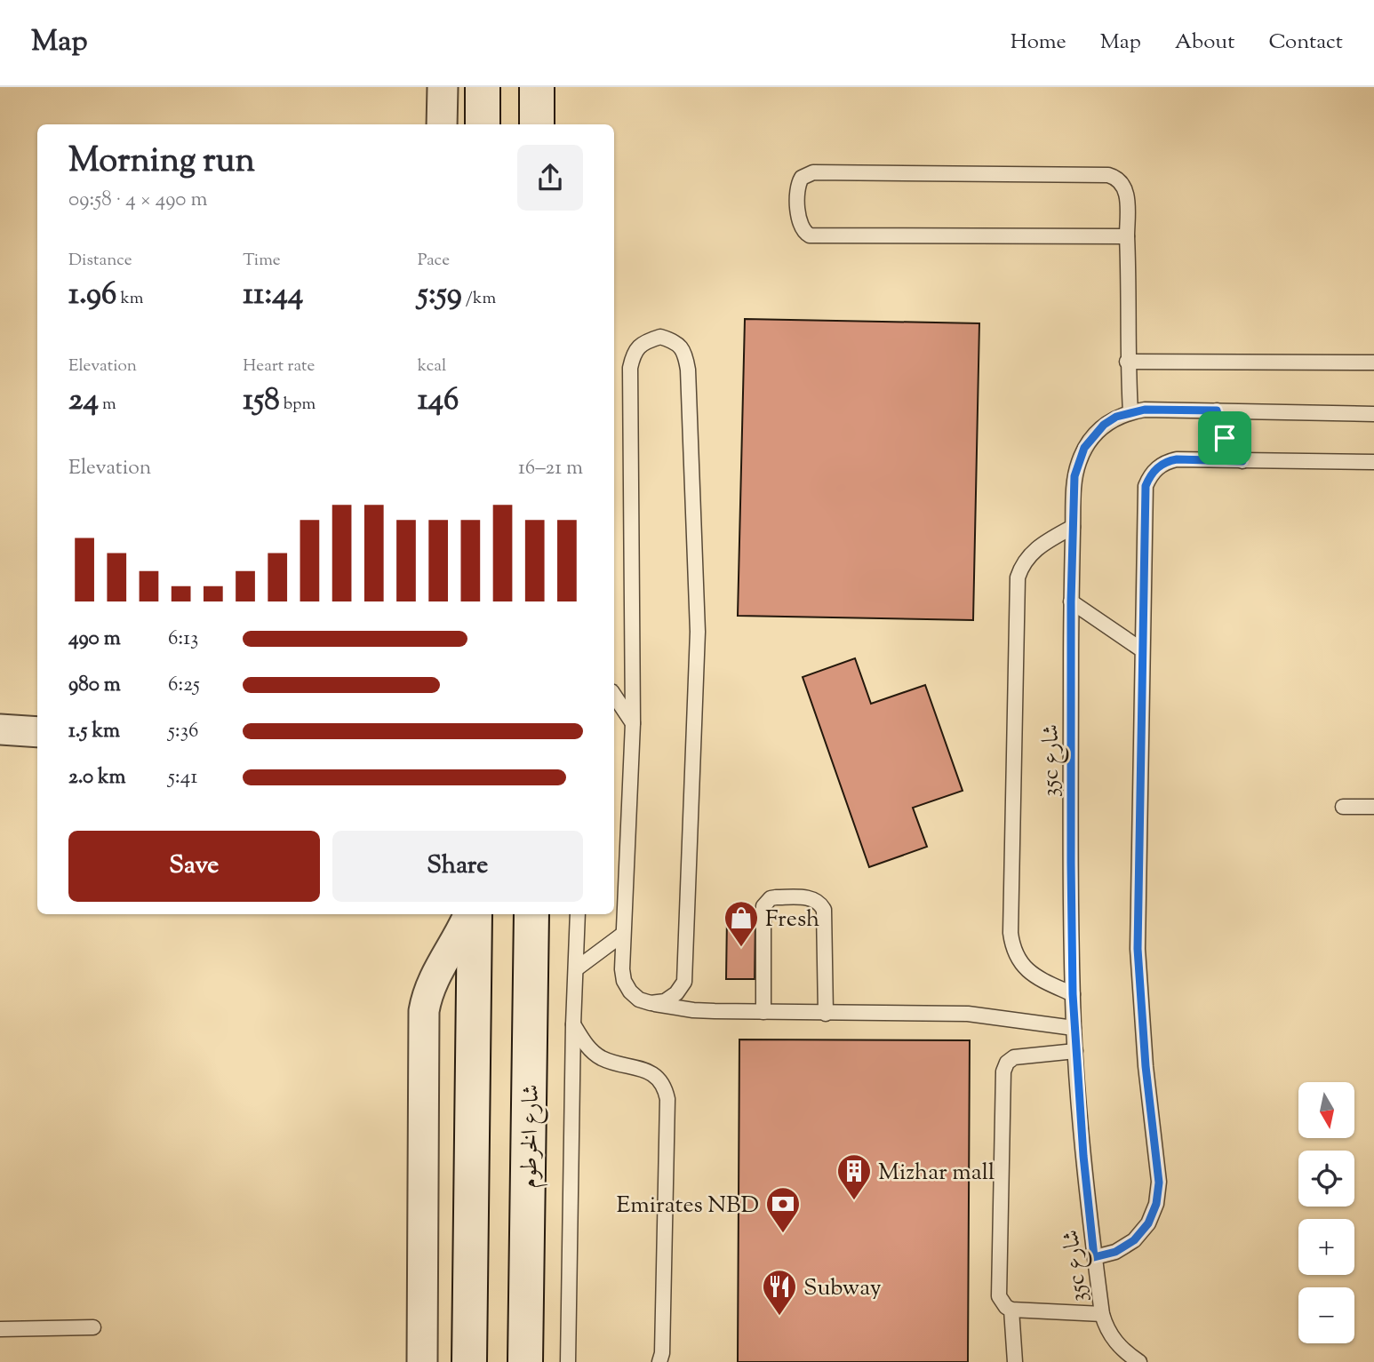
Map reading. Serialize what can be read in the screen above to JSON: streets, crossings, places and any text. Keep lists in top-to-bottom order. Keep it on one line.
{"streets":{"main road":["شارع الخرطوم"],"lane":["35c شارع"]},"places":{"shop":["Fresh"],"building":["Mizhar mall"],"bank":["Emirates NBD"],"restaurant":["Subway"]},"north":"bottom","page":{"header":"Map","nav":["Home","Map","About","Contact"],"heading":["Morning run","09:58 · 4 × 490 m"],"stats":[["Distance","1.96 km"],["Time","11:44"],["Pace","5:59 /km"],["Elevation","24 m"],["Heart rate","158 bpm"],["kcal","146"]],"chart":["Elevation","16–21 m"],"list":[{"name":"490 m","note":"6:13"},{"name":"980 m","note":"6:25"},{"name":"1.5 km","note":"5:36"},{"name":"2.0 km","note":"5:41"}],"buttons":["Save","Share"],"map_buttons":["+","−"]}}
